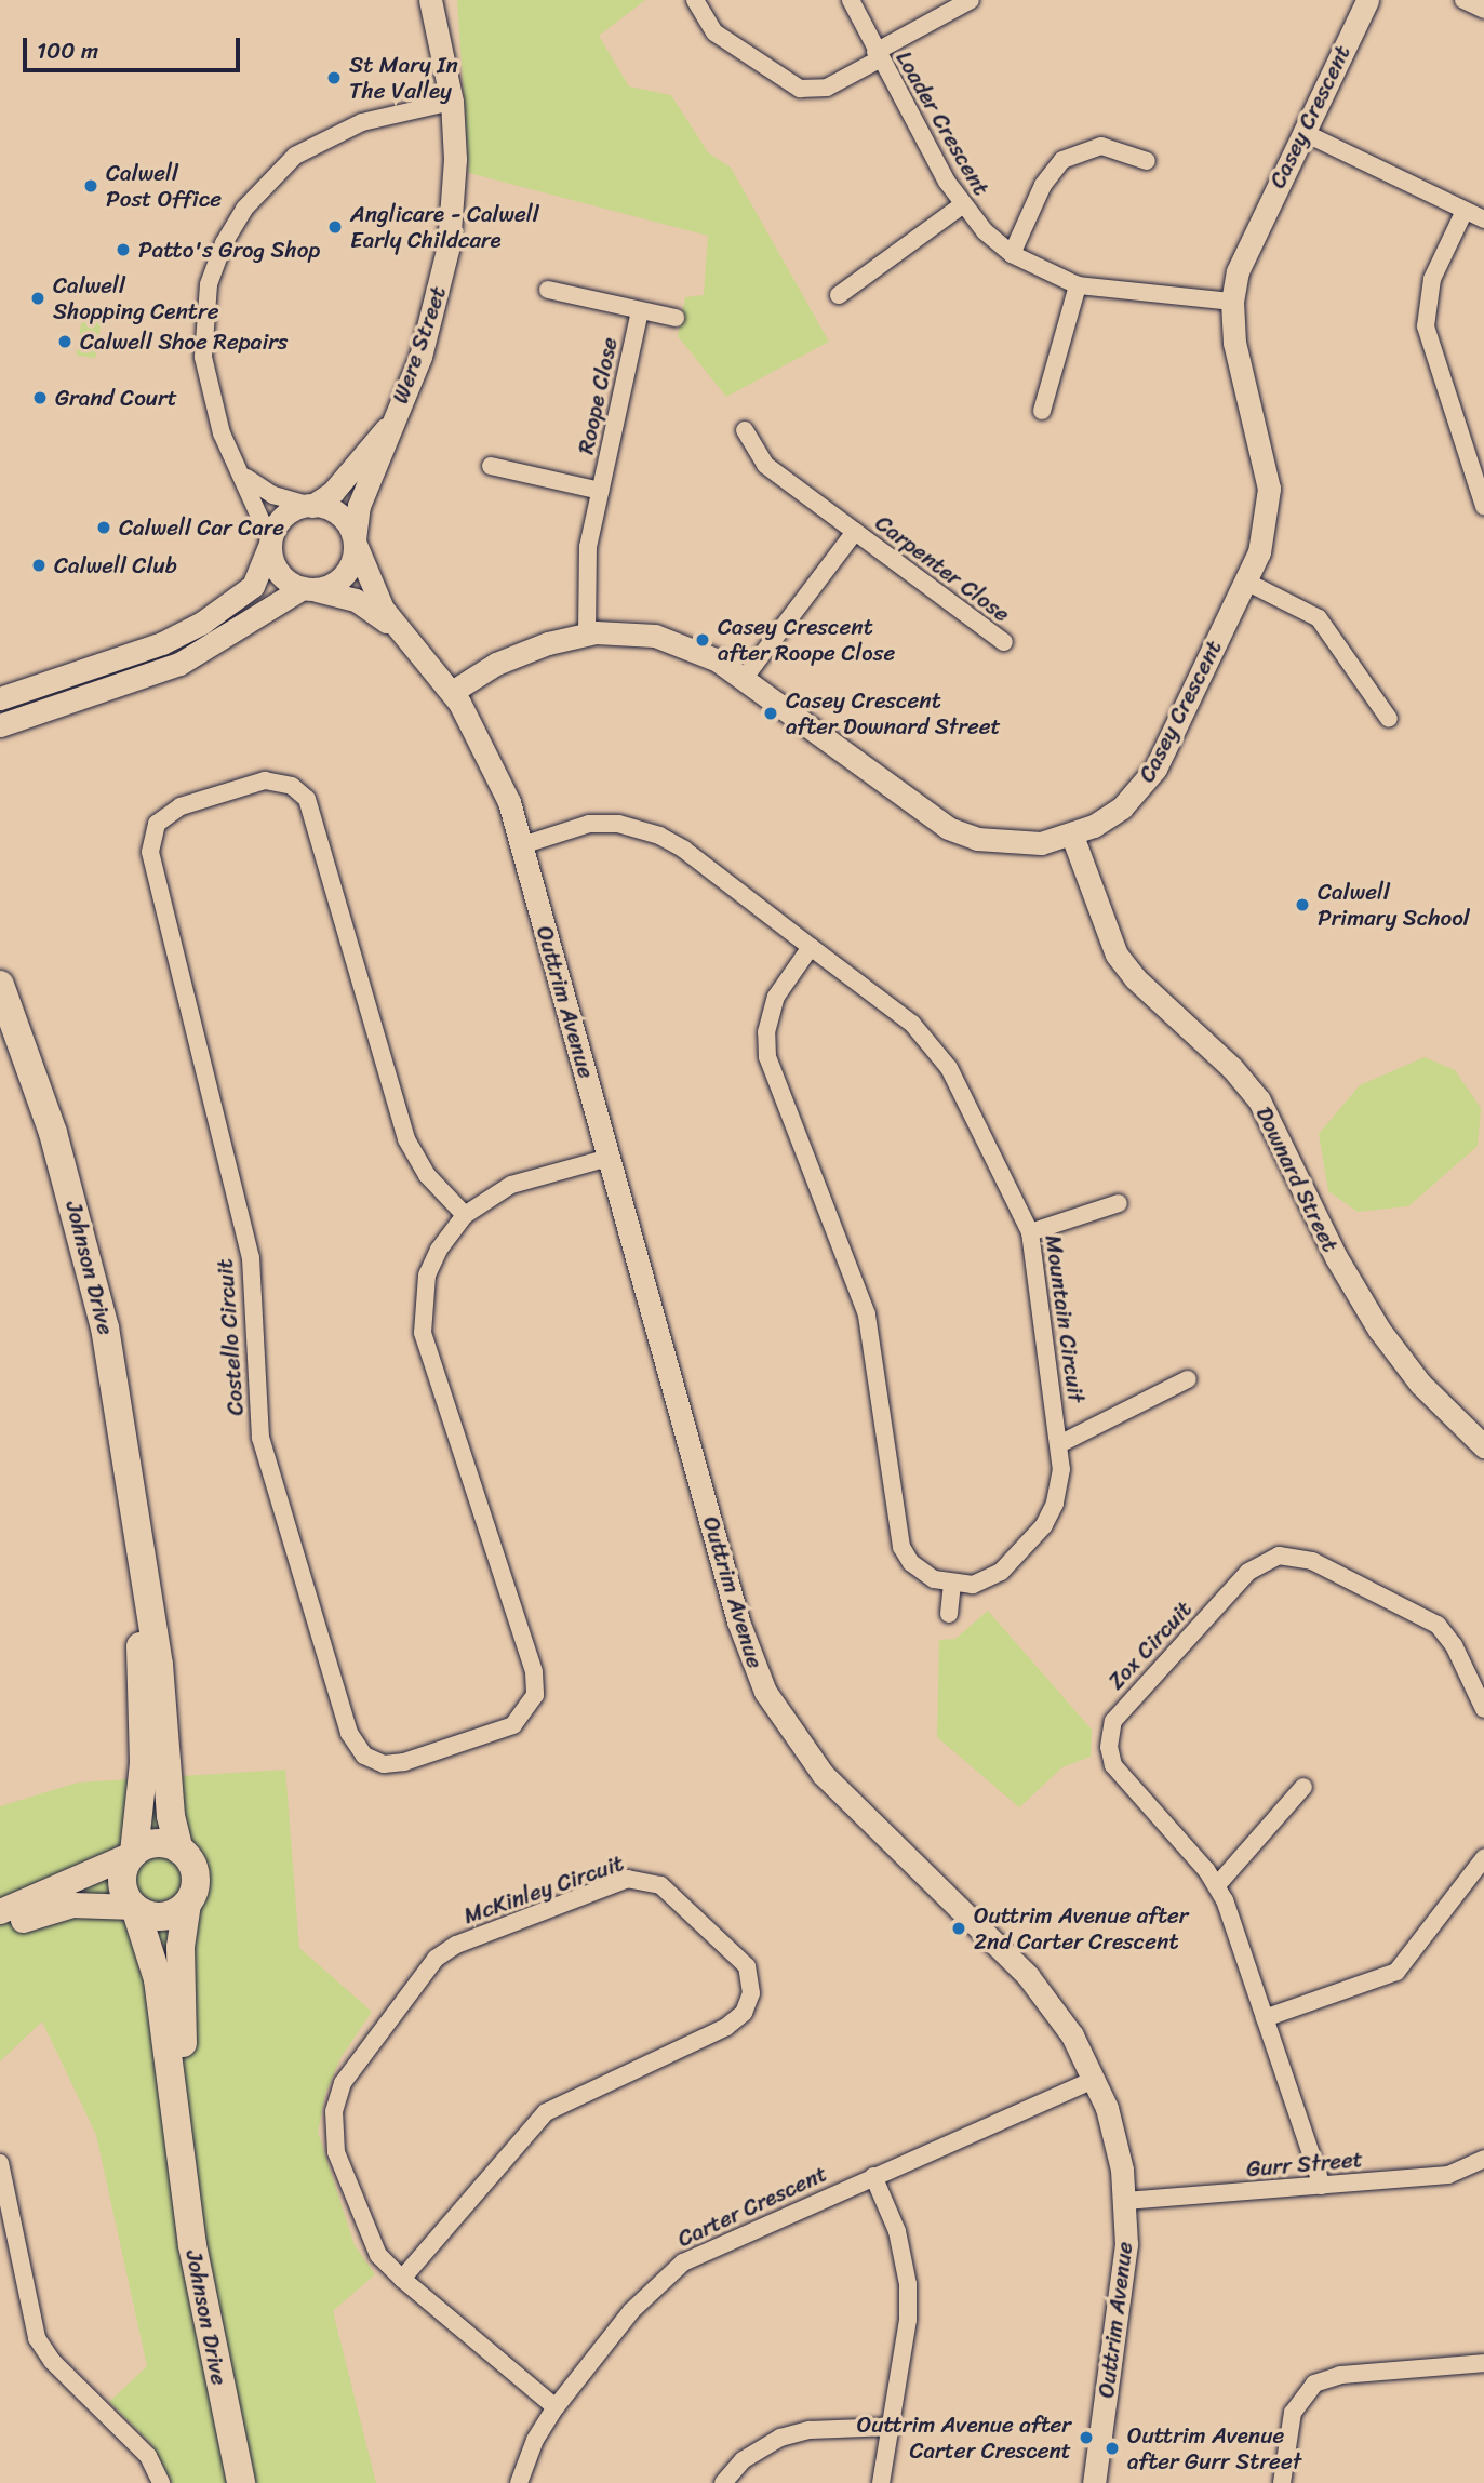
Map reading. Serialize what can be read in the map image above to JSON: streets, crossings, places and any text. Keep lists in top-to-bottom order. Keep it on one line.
{"streets":{"main road":["Johnson Drive"],"street":["Casey Crescent","Loader Crescent","Were Street","Roope Close","Carpenter Close","Outtrim Avenue","Downard Street","Mountain Circuit","Costello Circuit","Zox Circuit","McKinley Circuit","Gurr Street","Carter Crescent"]},"crossings":[["Casey Crescent","Loader Crescent"],["Casey Crescent","Roope Close"],["Casey Crescent","Carpenter Close"],["Casey Crescent","Outtrim Avenue"],["Casey Crescent","Downard Street"],["Were Street","Outtrim Avenue"],["Outtrim Avenue","Mountain Circuit"],["Outtrim Avenue","Costello Circuit"],["Outtrim Avenue","Gurr Street"],["Outtrim Avenue","Carter Crescent"],["Zox Circuit","Gurr Street"],["McKinley Circuit","Carter Crescent"]],"places":["St Mary In The Valley","Calwell Post Office","Anglicare - Calwell Early Childcare","Patto's Grog Shop","Calwell Shopping Centre","Calwell Shoe Repairs","Grand Court","Calwell Car Care","Calwell Club","Casey Crescent after Roope Close","Casey Crescent after Downard Street","Calwell Primary School","Outtrim Avenue after 2nd Carter Crescent","Outtrim Avenue after Carter Crescent","Outtrim Avenue after Gurr Street"],"scale_bar":"100 m"}
